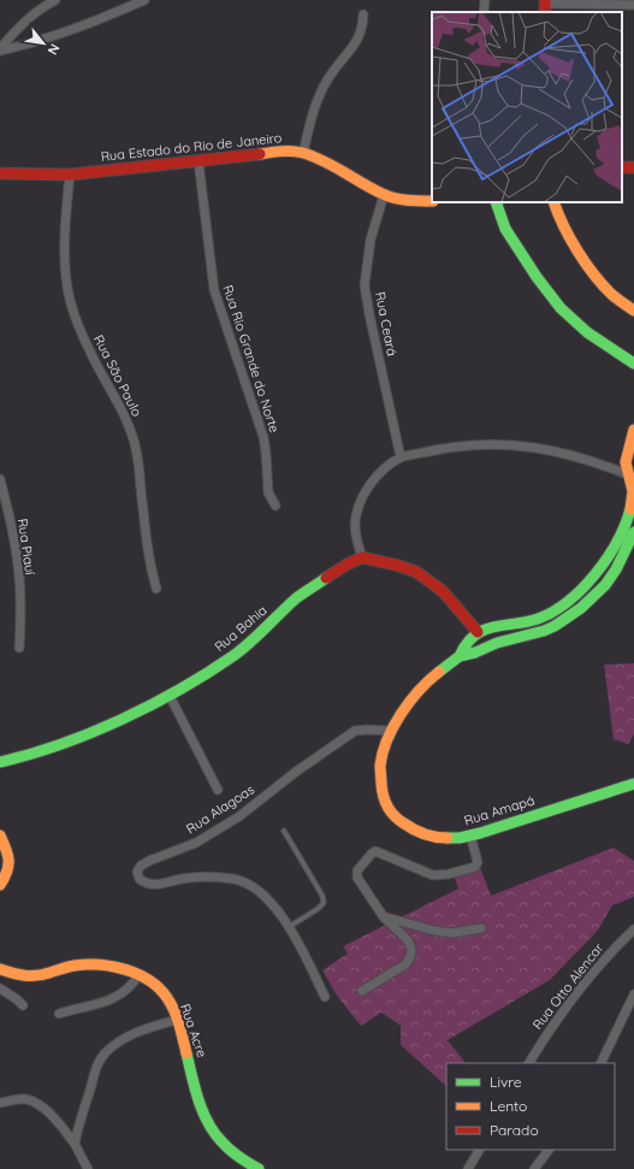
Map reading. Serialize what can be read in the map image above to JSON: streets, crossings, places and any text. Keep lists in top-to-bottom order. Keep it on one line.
{"streets":{"street":["Rua Estado do Rio de Janeiro","Rua Ceará","Rua Rio Grande do Norte","Rua São Paulo","Rua Piauí","Rua Bahia","Rua Alagoas","Rua Amapá","Rua Otto Alencar","Rua Acre"]},"crossings":[["Rua Estado do Rio de Janeiro","Rua Ceará"],["Rua Estado do Rio de Janeiro","Rua Rio Grande do Norte"],["Rua Estado do Rio de Janeiro","Rua São Paulo"],["Rua Alagoas","Rua Amapá"]],"legend":["Livre","Lento","Parado"],"north":"bottom right"}
